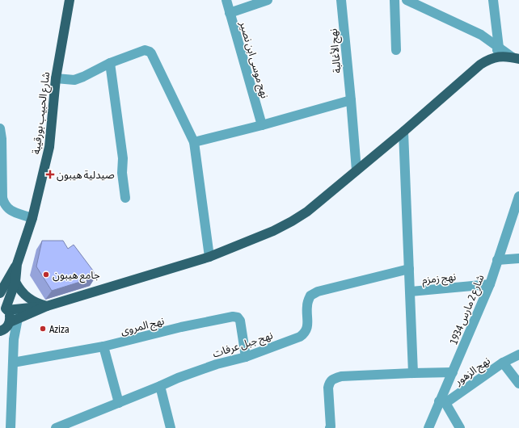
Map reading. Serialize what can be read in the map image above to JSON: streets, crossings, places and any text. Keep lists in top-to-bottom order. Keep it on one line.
{"streets":{"main road":["شارع الحبيب بورقيبة"],"street":["نهج الأغالبة","نهج موسى ابن نصير","نهج زمزم","شارع 2 مارس 1934","نهج المروى","نهج جبل عرفات","نهج الزهور"]},"crossings":[["نهج زمزم","شارع 2 مارس 1934"],["شارع 2 مارس 1934","نهج الزهور"],["نهج المروى","نهج جبل عرفات"]],"places":{"health":["صيدلية هيبون"],"other":["جامع هيبون","Aziza"]}}
